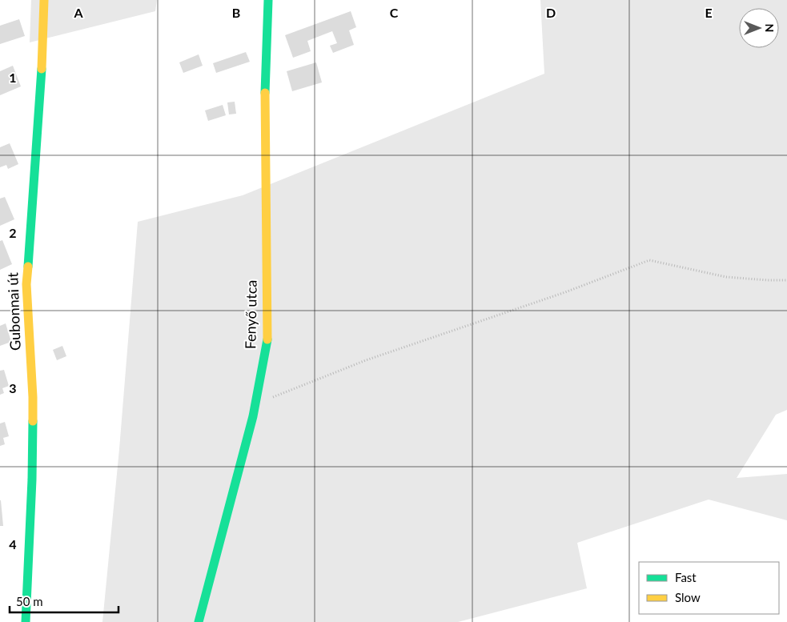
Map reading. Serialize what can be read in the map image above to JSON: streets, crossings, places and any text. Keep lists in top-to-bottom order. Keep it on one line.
{"streets":{"street":["Gubonnai út","Fenyő utca"]},"legend":["Fast","Slow"],"scale_bar":"50 m","north":"right","grid":{"columns":["A","B","C","D","E"],"rows":["1","2","3","4"]}}
